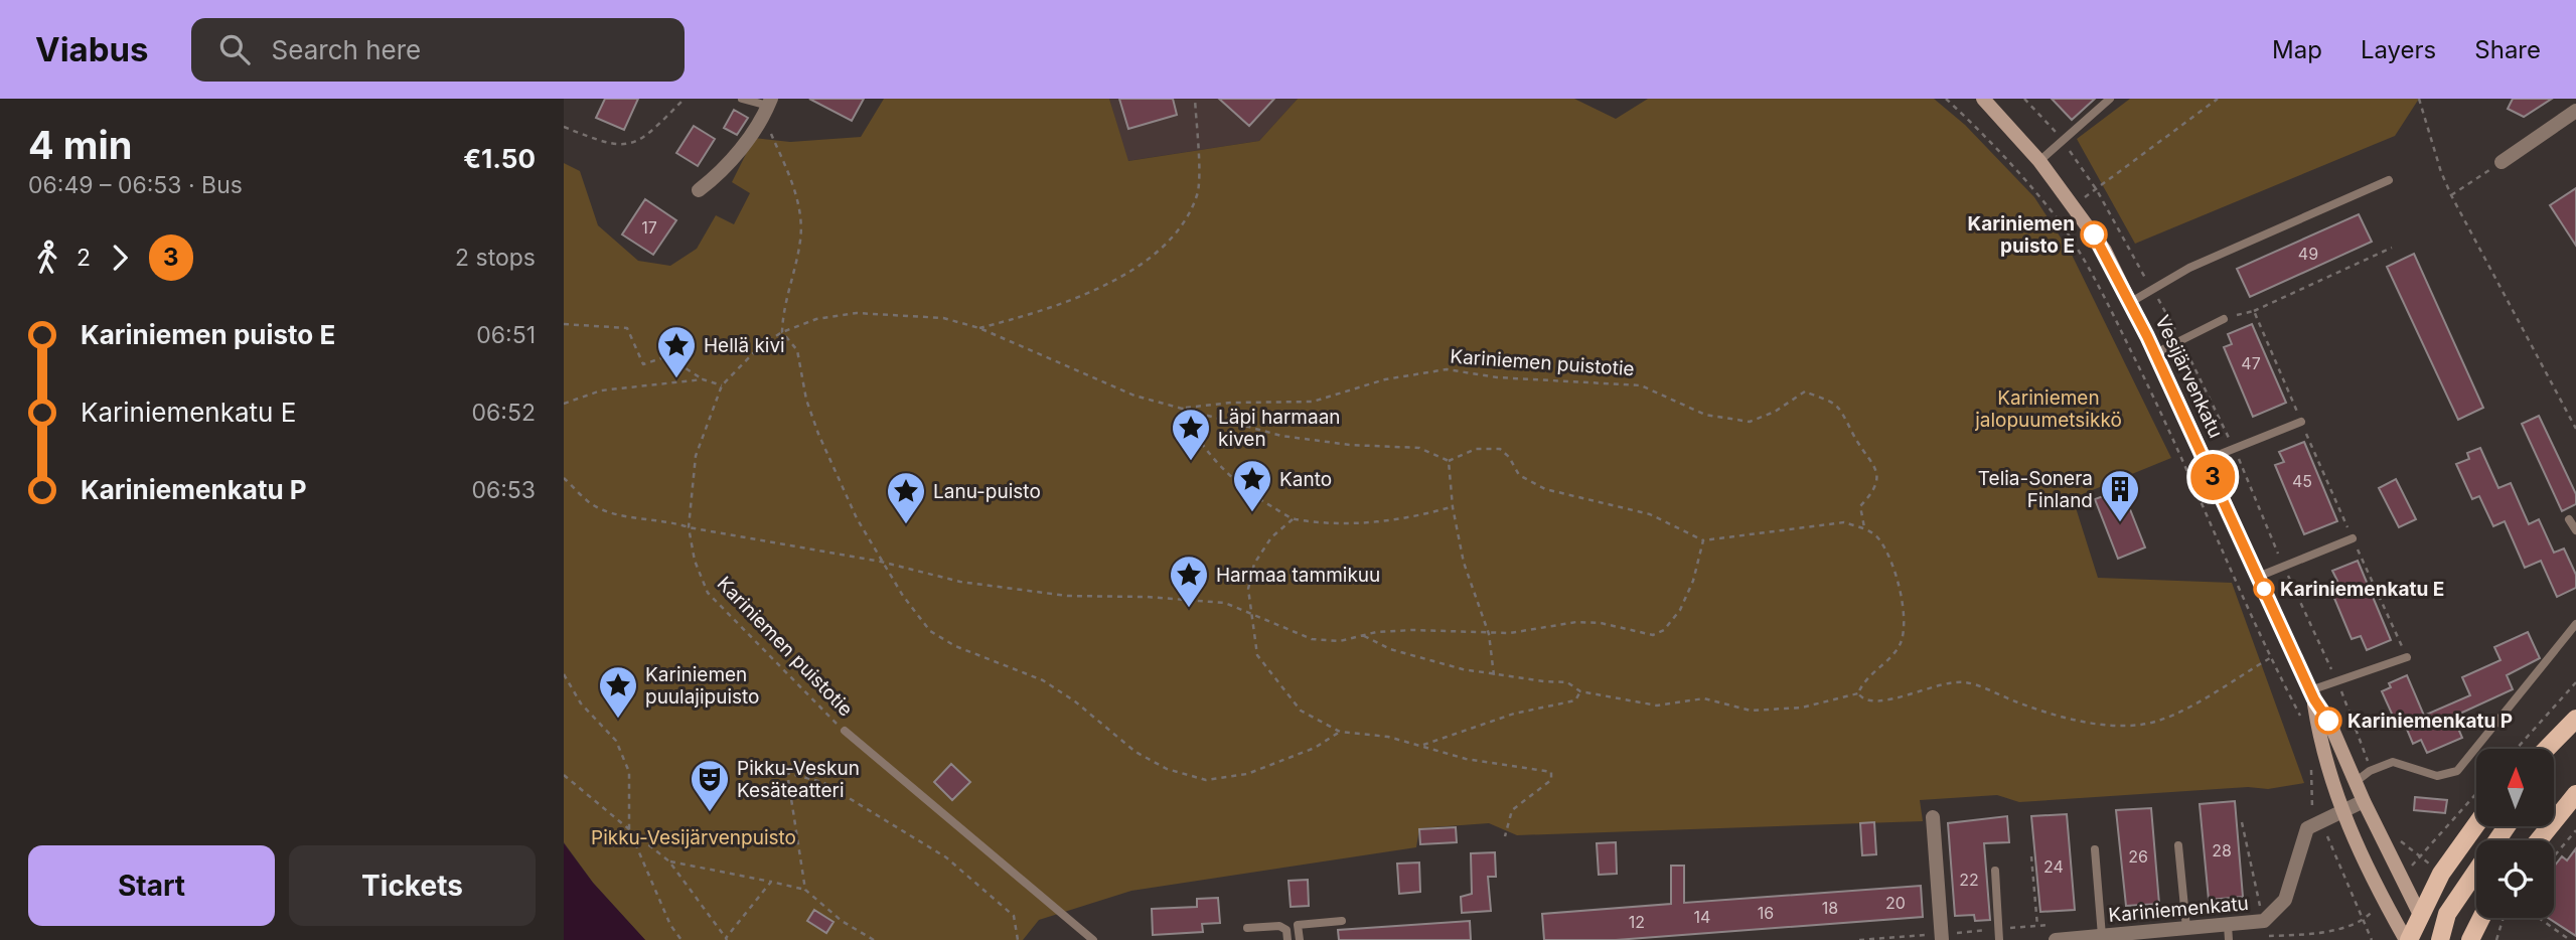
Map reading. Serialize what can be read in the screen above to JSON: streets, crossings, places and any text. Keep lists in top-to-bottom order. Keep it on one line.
{"streets":{"main road":["Vesijärvenkatu"],"street":["Kariniemenkatu"],"lane":["Kariniemen puistotie"]},"crossings":[["Vesijärvenkatu","Kariniemenkatu"]],"parks":["Kariniemen jalopuumetsikkö","Pikku-Vesijärvenpuisto"],"places":{"other":["Kariniemen puisto E","Kariniemenkatu E","Kariniemenkatu P"],"place":["Hellä kivi","Läpi harmaan kiven","Kanto","Lanu-puisto","Harmaa tammikuu","Kariniemen puulajipuisto"],"building":["Telia-Sonera Finland"],"theatre":["Pikku-Veskun Kesäteatteri"]},"lines":["bus line 3"],"house_numbers":["17","49","47","45","28","26","24","22","20","18","16","14","12"],"north":"top","page":{"header":"Viabus","search":"Search here","nav":["Map","Layers","Share"],"heading":["4 min","06:49 – 06:53 · Bus","€1.50"],"on_map":"3","legs":["2","3","2 stops"],"list":[{"name":"Kariniemen puisto E","value":"06:51"},{"name":"Kariniemenkatu E","value":"06:52"},{"name":"Kariniemenkatu P","value":"06:53"}],"buttons":["Start","Tickets"]}}
